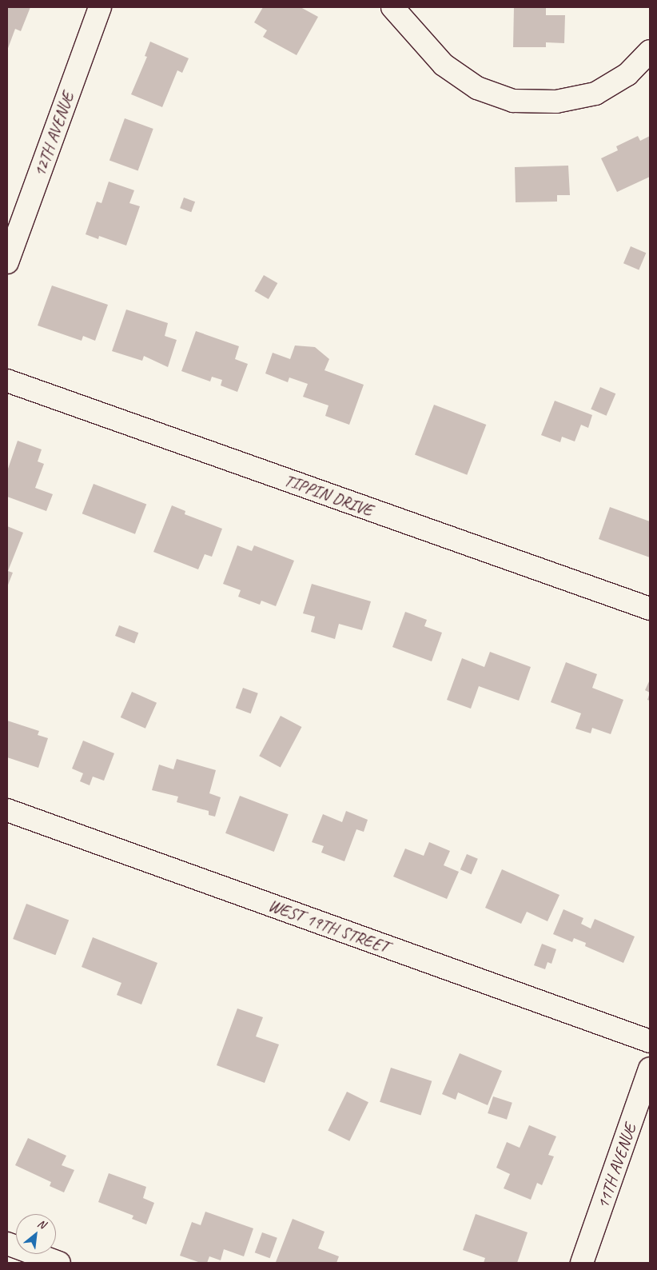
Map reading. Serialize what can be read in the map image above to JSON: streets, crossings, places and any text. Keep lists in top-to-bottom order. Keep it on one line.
{"streets":{"street":["12TH AVENUE","TIPPIN DRIVE","WEST 19TH STREET","11TH AVENUE"]},"north":"top right"}
